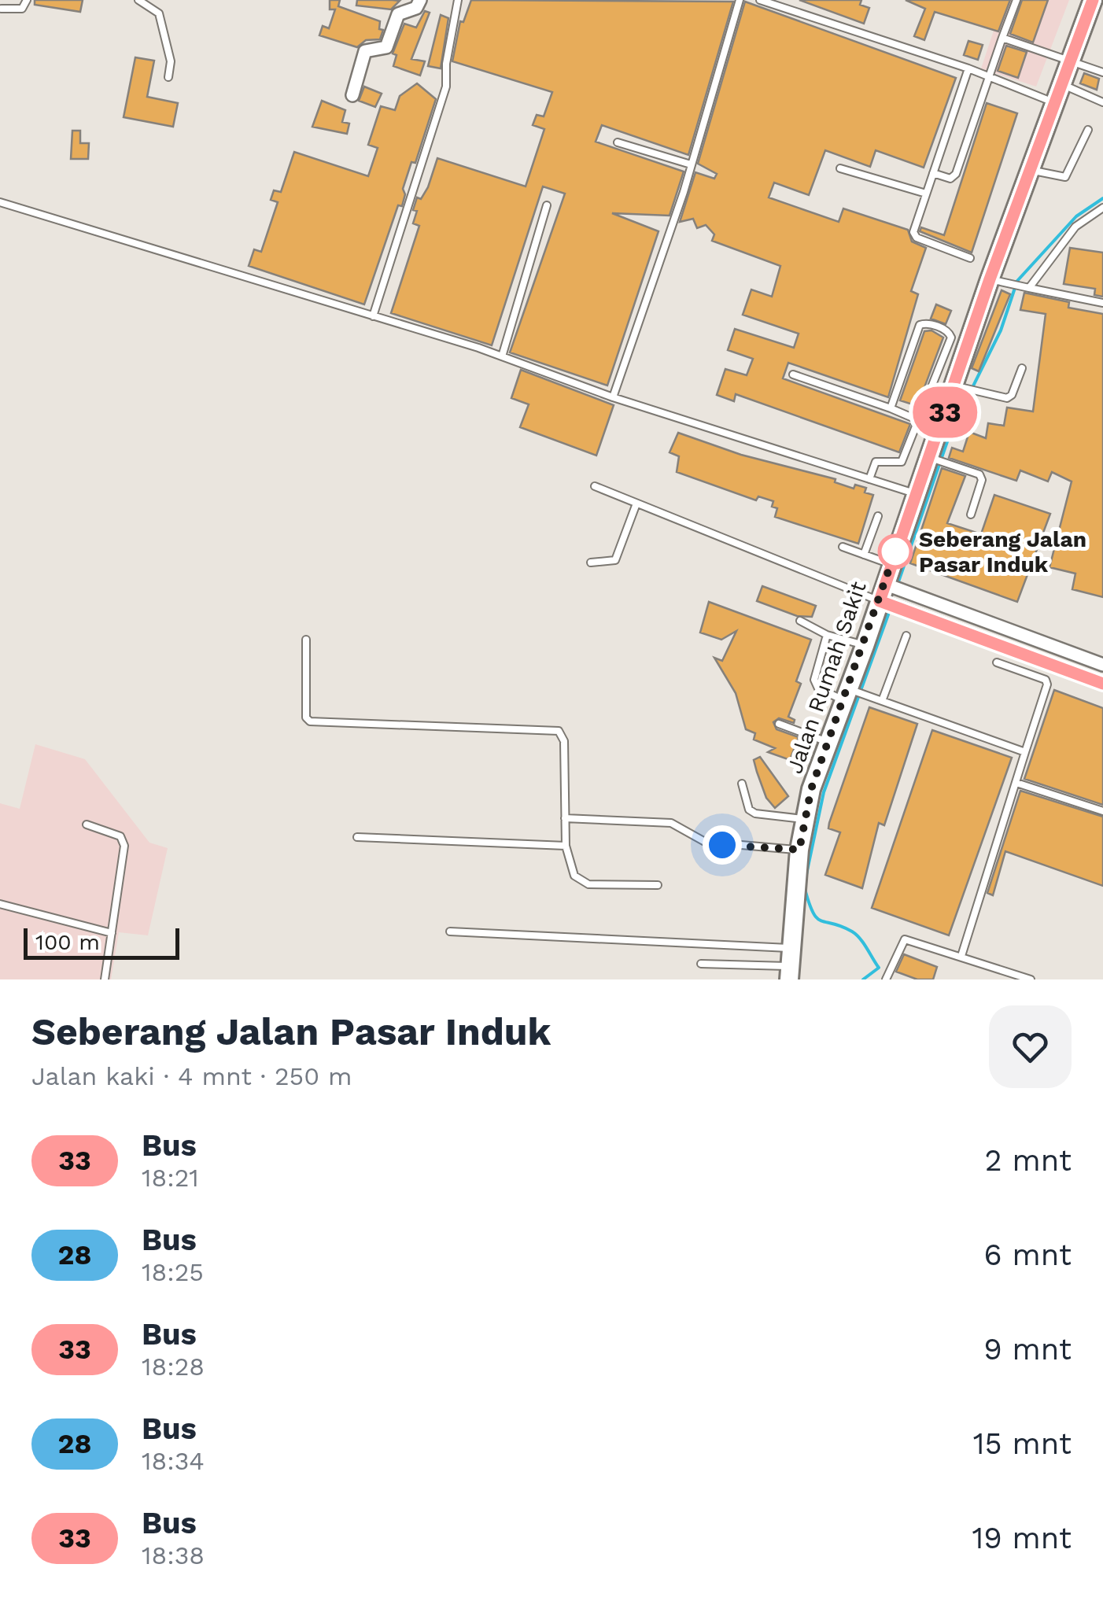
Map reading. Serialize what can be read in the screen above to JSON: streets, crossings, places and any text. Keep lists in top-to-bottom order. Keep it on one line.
{"streets":{"main road":["Jalan Rumah Sakit"]},"places":["Seberang Jalan Pasar Induk"],"lines":["bus line 33"],"scale_bar":"100 m","page":{"on_map":"33","scale":"100 m","heading":["Seberang Jalan Pasar Induk","Jalan kaki · 4 mnt · 250 m"],"list":[{"mark":"33","name":"Bus","note":"18:21","value":"2 mnt"},{"mark":"28","name":"Bus","note":"18:25","value":"6 mnt"},{"mark":"33","name":"Bus","note":"18:28","value":"9 mnt"},{"mark":"28","name":"Bus","note":"18:34","value":"15 mnt"},{"mark":"33","name":"Bus","note":"18:38","value":"19 mnt"}]}}
